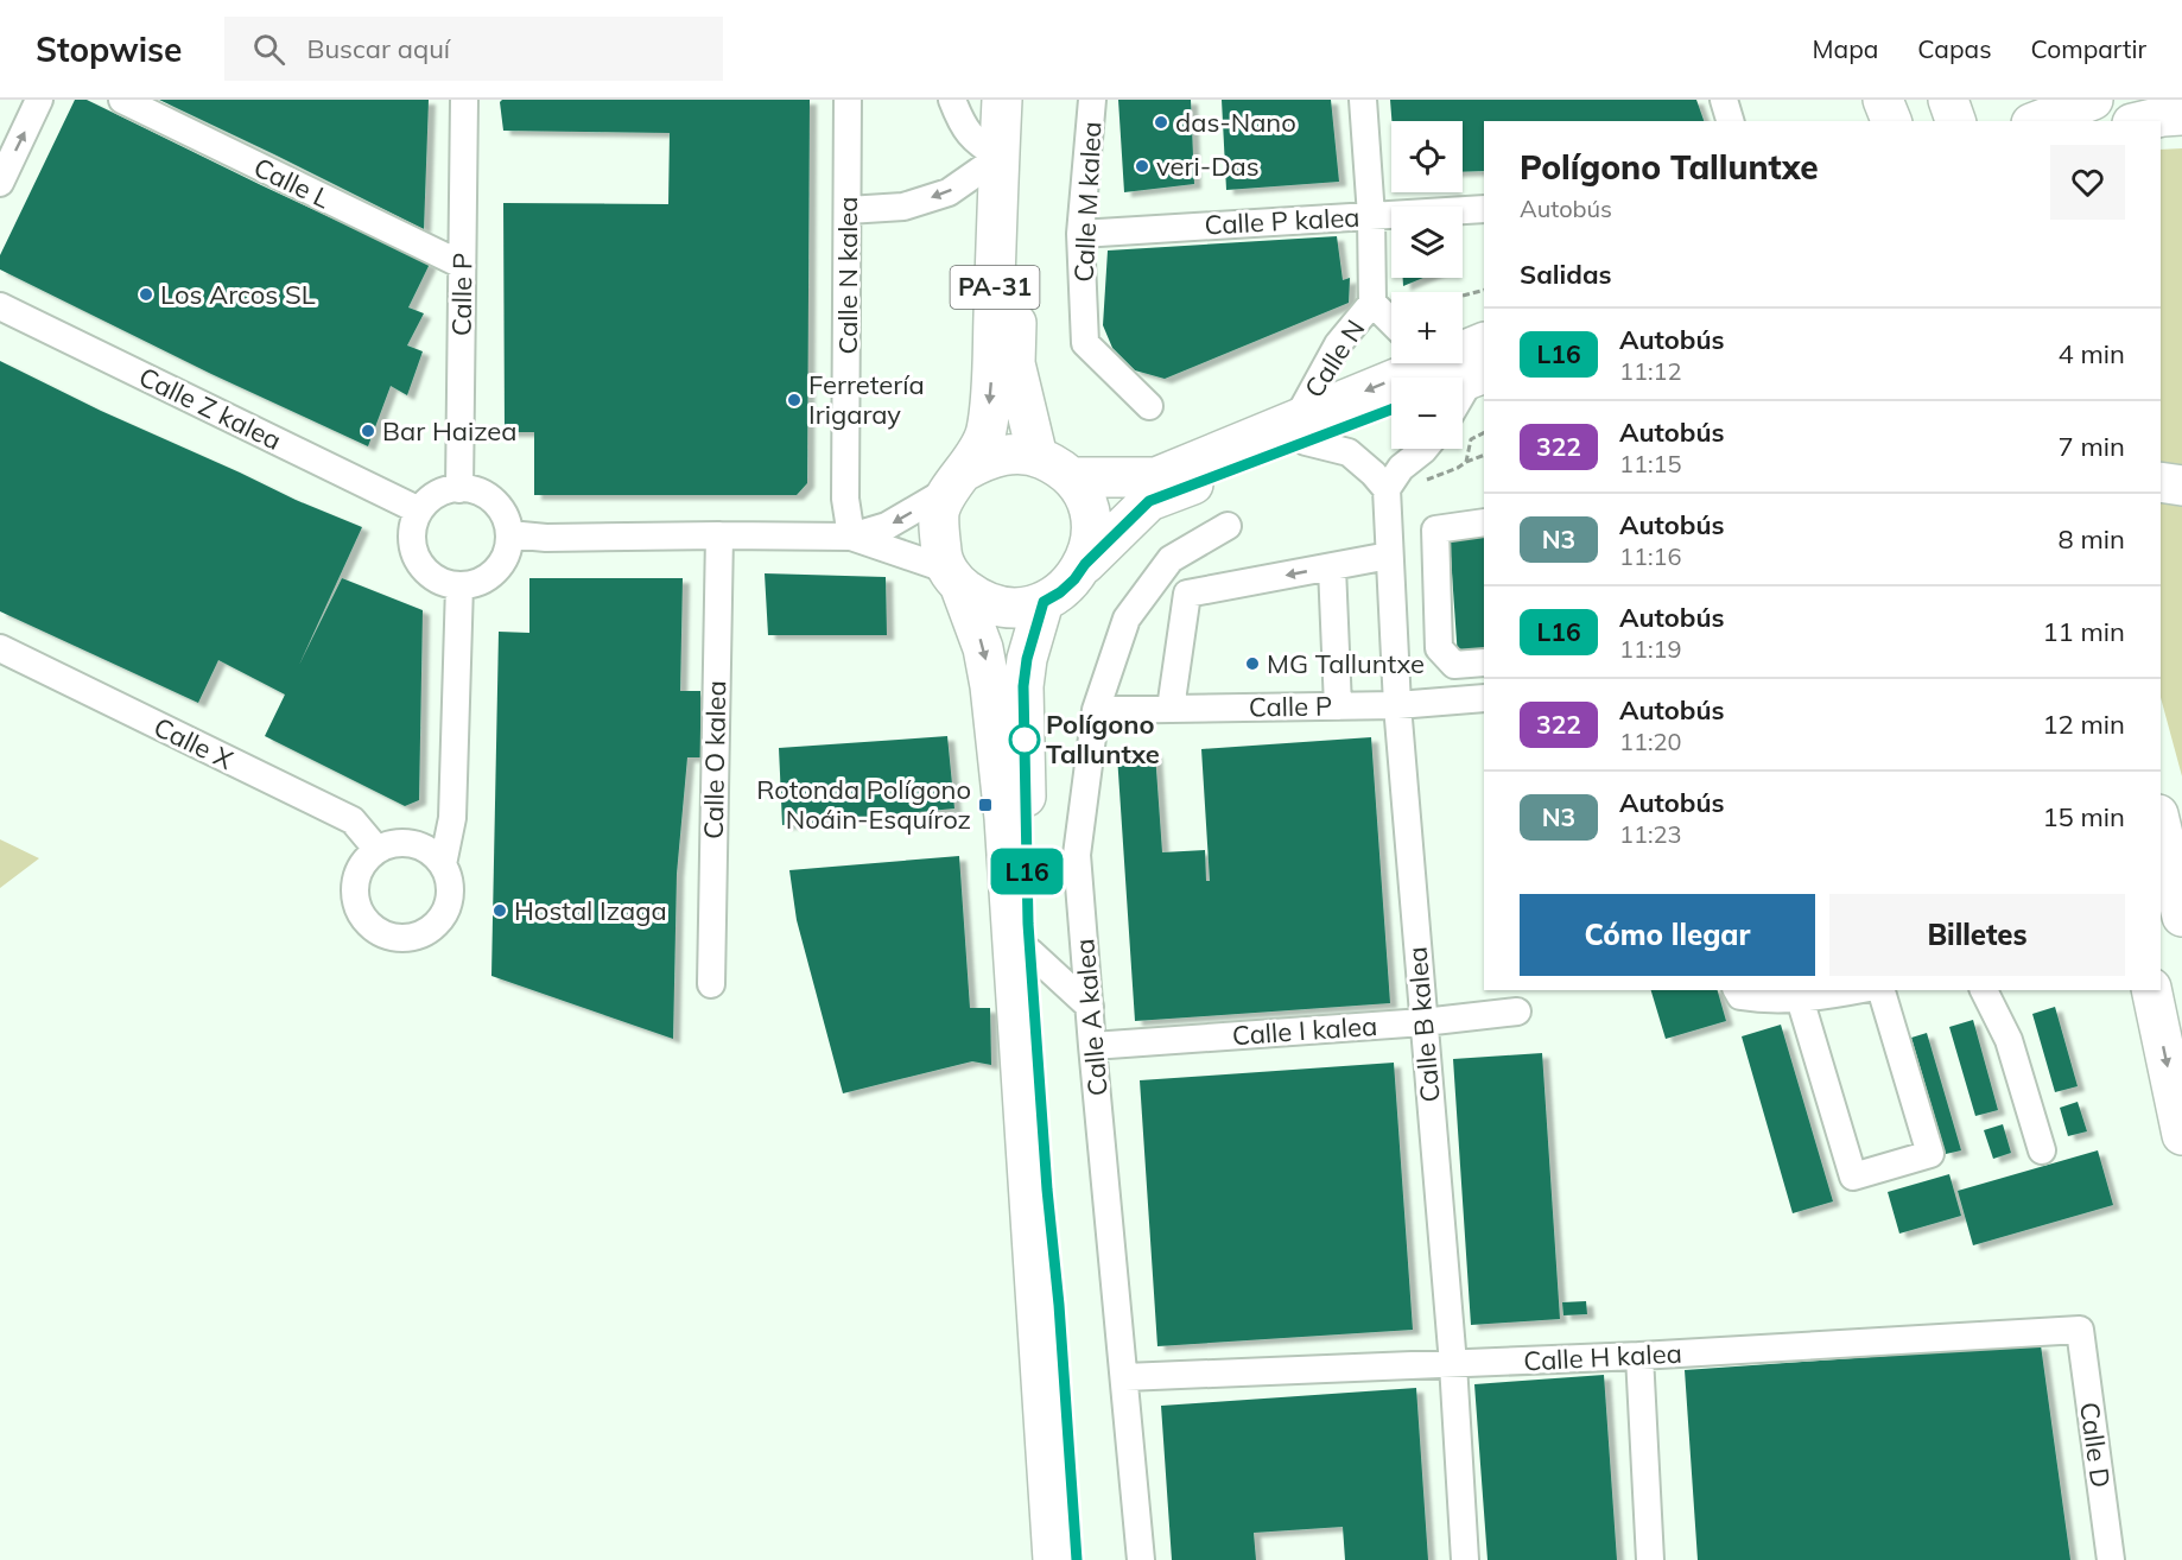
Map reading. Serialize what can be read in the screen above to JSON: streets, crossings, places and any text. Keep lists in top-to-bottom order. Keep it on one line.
{"streets":{"highway":["PA-31"],"street":["Calle L","Calle M kalea","Calle P kalea","Calle N kalea","Calle P","Calle N","Calle Z kalea","Calle X","Calle O kalea","Calle A kalea","Calle B kalea","Calle I kalea","Calle H kalea","Calle D"]},"crossings":[["Calle L","Calle P"],["Calle M kalea","Calle P kalea"],["Calle P","Calle Z kalea"],["Calle P","Calle A kalea"],["Calle P","Calle B kalea"],["Calle A kalea","Calle I kalea"],["Calle A kalea","Calle H kalea"],["Calle B kalea","Calle I kalea"],["Calle B kalea","Calle H kalea"],["Calle H kalea","Calle D"]],"places":{"other":["das-Nano","veri-Das","Los Arcos SL","Ferretería Irigaray","Bar Haizea","MG Talluntxe","Polígono Talluntxe","Hostal Izaga"],"transit":["Rotonda Polígono Noáin-Esquíroz"]},"lines":["bus line L16"],"page":{"header":"Stopwise","search":"Buscar aquí","nav":["Mapa","Capas","Compartir"],"on_map":"L16","map_buttons":["+","−"],"heading":[["Polígono Talluntxe","Autobús"],"Salidas"],"list":[{"mark":"L16","name":"Autobús","note":"11:12","value":"4 min"},{"mark":"322","name":"Autobús","note":"11:15","value":"7 min"},{"mark":"N3","name":"Autobús","note":"11:16","value":"8 min"},{"mark":"L16","name":"Autobús","note":"11:19","value":"11 min"},{"mark":"322","name":"Autobús","note":"11:20","value":"12 min"},{"mark":"N3","name":"Autobús","note":"11:23","value":"15 min"}],"buttons":["Cómo llegar","Billetes"]}}
